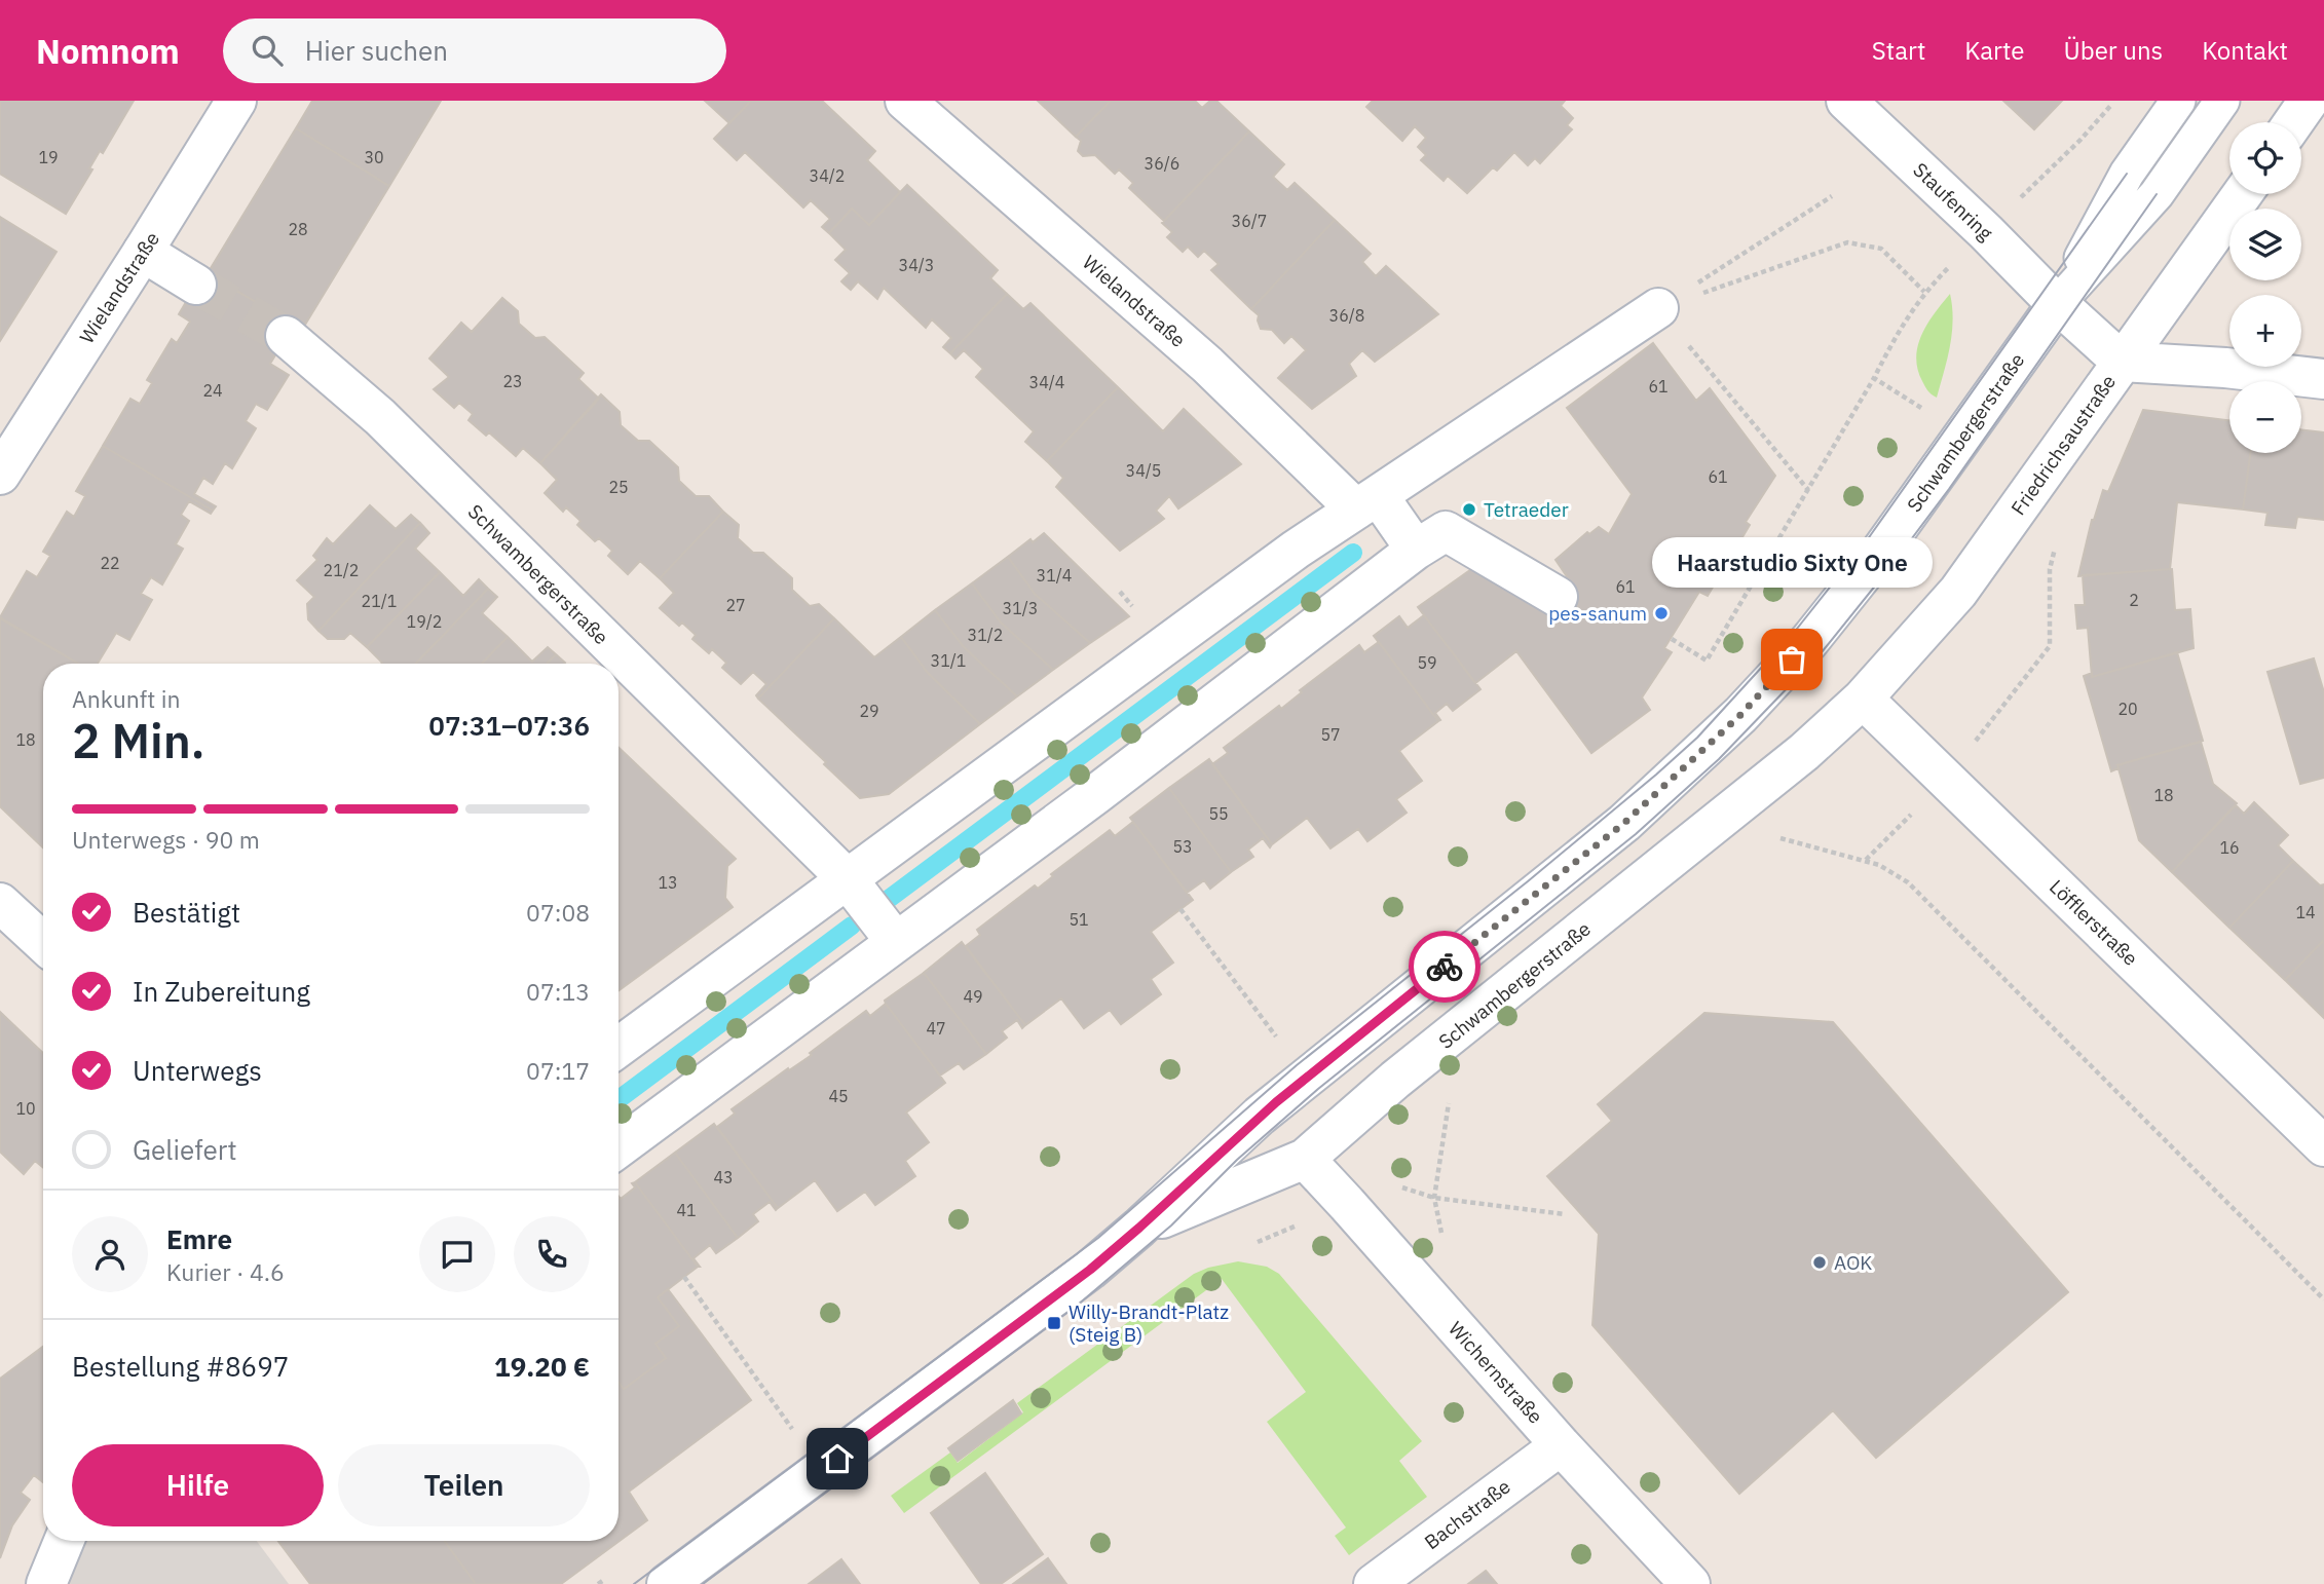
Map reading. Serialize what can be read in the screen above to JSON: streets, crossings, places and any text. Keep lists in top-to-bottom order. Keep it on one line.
{"streets":{"street":["Staufenring","Wielandstraße","Schwambergerstraße","Friedrichsaustraße","Löfflerstraße","Wichernstraße","Bachstraße"]},"crossings":[["Staufenring","Schwambergerstraße"],["Staufenring","Friedrichsaustraße"],["Schwambergerstraße","Friedrichsaustraße"],["Schwambergerstraße","Löfflerstraße"],["Schwambergerstraße","Wichernstraße"],["Friedrichsaustraße","Löfflerstraße"],["Wichernstraße","Bachstraße"]],"places":{"other":["Tetraeder","pes-sanum","Haarstudio Sixty One","AOK"],"transit":["Willy-Brandt-Platz (Steig B)"]},"house_numbers":["19","30","36/6","34/2","36/7","28","34/3","36/8","23","34/4","61","24","34/5","61","25","22","21/2","31/4","61","2","21/1","27","31/3","19/2","31/2","31/1","59","20","29","57","18","18","55","53","16","13","14","51","49","47","45","10","43","41"],"page":{"header":"Nomnom","search":"Hier suchen","nav":["Start","Karte","Über uns","Kontakt"],"map_buttons":["+","−"],"bubble":"Haarstudio Sixty One","heading":["2 Min.","Ankunft in","07:31–07:36"],"panel":["Emre","Kurier · 4.6","Bestellung #8697","19.20 €"],"bar":"Unterwegs · 90 m","list":[["Bestätigt","07:08"],["In Zubereitung","07:13"],["Unterwegs","07:17"],"Geliefert"],"buttons":["Hilfe","Teilen"]}}
